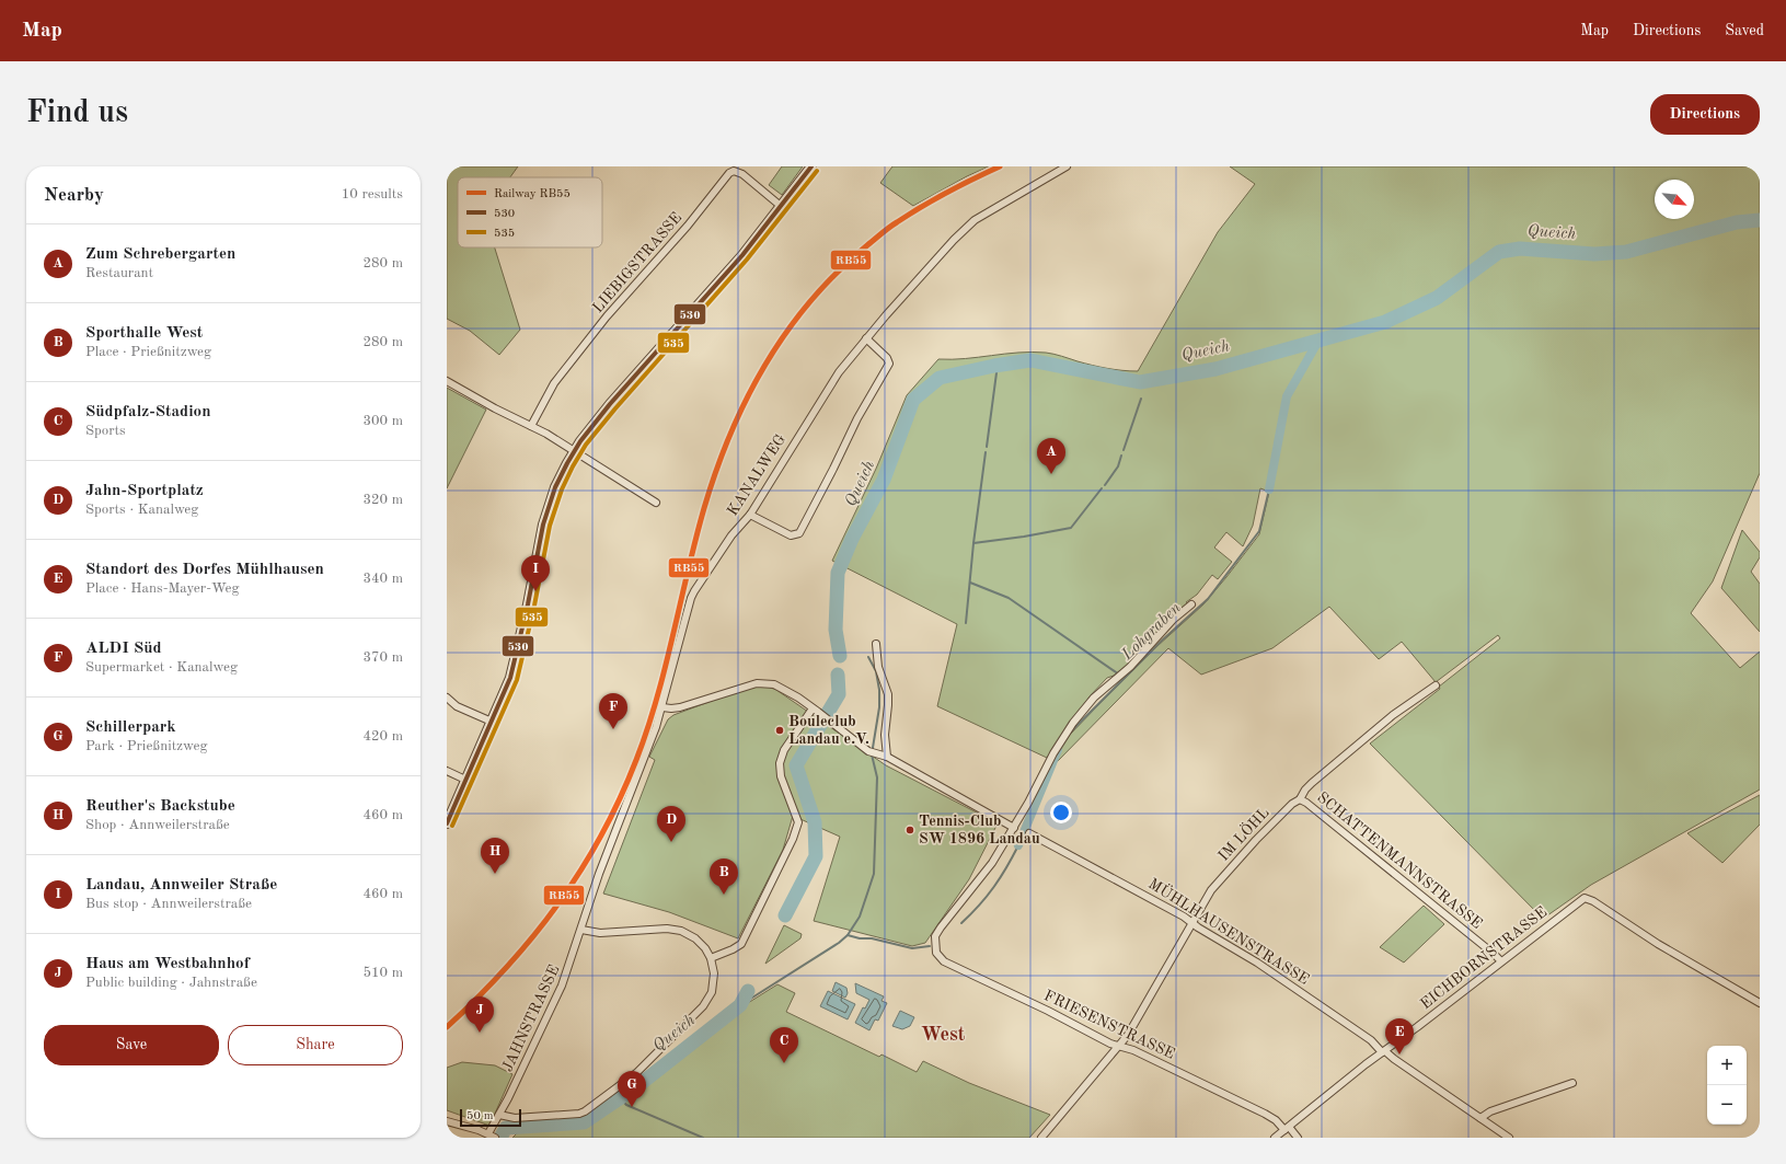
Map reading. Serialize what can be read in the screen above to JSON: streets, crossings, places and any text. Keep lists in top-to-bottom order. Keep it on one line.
{"streets":{"street":["LIEBIGSTRASSE","KANALWEG","IM LÖHL","SCHATTENMANNSTRASSE","MÜHLHAUSENSTRASSE","EICHBORNSTRASSE","JAHNSTRASSE","FRIESENSTRASSE"]},"crossings":[["KANALWEG","JAHNSTRASSE"],["IM LÖHL","SCHATTENMANNSTRASSE"],["IM LÖHL","MÜHLHAUSENSTRASSE"],["IM LÖHL","FRIESENSTRASSE"],["SCHATTENMANNSTRASSE","EICHBORNSTRASSE"],["MÜHLHAUSENSTRASSE","EICHBORNSTRASSE"],["EICHBORNSTRASSE","FRIESENSTRASSE"]],"districts":["West"],"water":["Queich","Lohgraben"],"places":["Bouleclub Landau e.V.","Tennis-Club SW 1896 Landau"],"lines":["rail line RB55","transit line 530","transit line 535"],"legend":["Railway RB55","530","535"],"scale_bar":"50 m","north":"bottom right","page":{"header":"Map","nav":["Map","Directions","Saved"],"buttons":["Directions",["Save","Share"]],"title":"Find us","heading":["Nearby","10 results"],"list":[{"mark":"A","name":"Zum Schrebergarten","note":"Restaurant","value":"280 m"},{"mark":"B","name":"Sporthalle West","note":"Place · Prießnitzweg","value":"280 m"},{"mark":"C","name":"Südpfalz-Stadion","note":"Sports","value":"300 m"},{"mark":"D","name":"Jahn-Sportplatz","note":"Sports · Kanalweg","value":"320 m"},{"mark":"E","name":"Standort des Dorfes Mühlhausen","note":"Place · Hans-Mayer-Weg","value":"340 m"},{"mark":"F","name":"ALDI Süd","note":"Supermarket · Kanalweg","value":"370 m"},{"mark":"G","name":"Schillerpark","note":"Park · Prießnitzweg","value":"420 m"},{"mark":"H","name":"Reuther's Backstube","note":"Shop · Annweilerstraße","value":"460 m"},{"mark":"I","name":"Landau, Annweiler Straße","note":"Bus stop · Annweilerstraße","value":"460 m"},{"mark":"J","name":"Haus am Westbahnhof","note":"Public building · Jahnstraße","value":"510 m"}],"pins":["A","I","F","D","H","B","J","E","C","G"],"map_buttons":["+","−"],"scale":"50 m"}}
